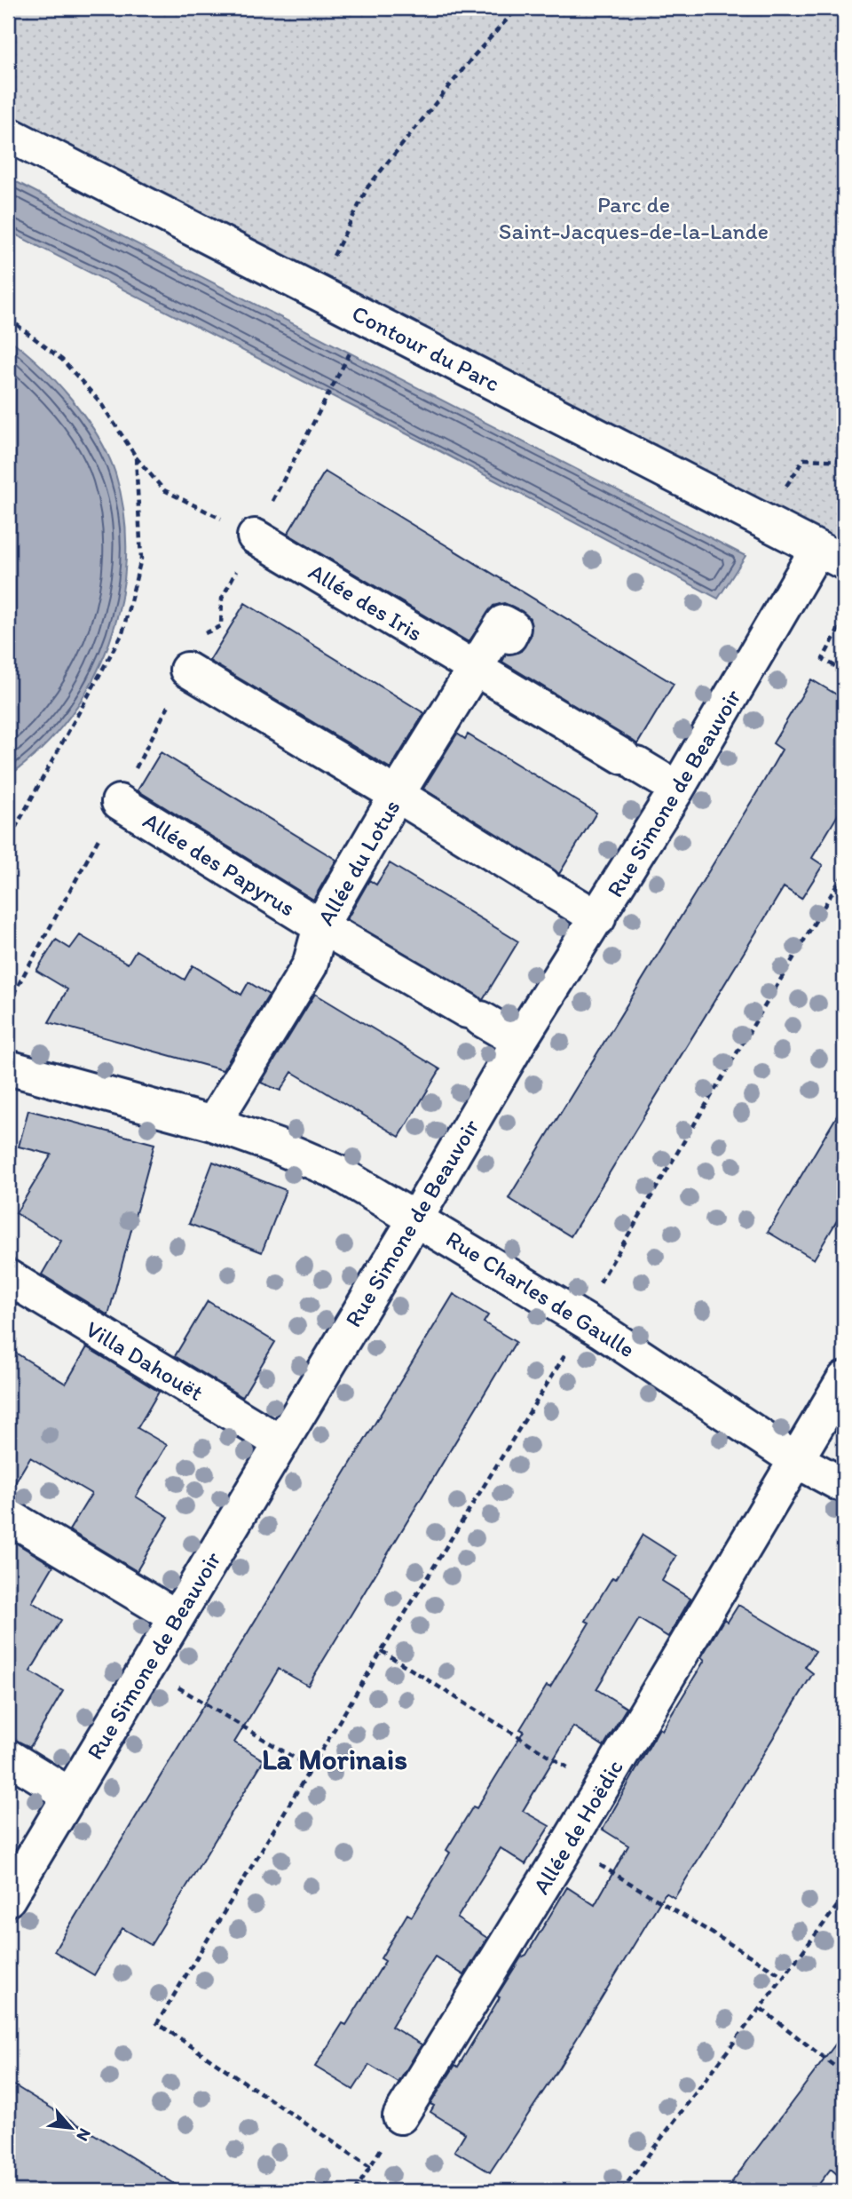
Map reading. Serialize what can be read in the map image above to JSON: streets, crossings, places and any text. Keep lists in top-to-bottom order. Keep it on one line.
{"streets":{"street":["Contour du Parc","Allée des Iris","Rue Simone de Beauvoir","Allée du Lotus","Allée des Papyrus","Rue Charles de Gaulle","Villa Dahouët","Allée de Hoëdic"]},"crossings":[["Contour du Parc","Rue Simone de Beauvoir"],["Allée des Iris","Rue Simone de Beauvoir"],["Allée des Iris","Allée du Lotus"],["Rue Simone de Beauvoir","Allée des Papyrus"],["Rue Simone de Beauvoir","Rue Charles de Gaulle"],["Rue Simone de Beauvoir","Villa Dahouët"],["Allée du Lotus","Allée des Papyrus"],["Allée du Lotus","Rue Charles de Gaulle"],["Rue Charles de Gaulle","Allée de Hoëdic"]],"districts":["La Morinais"],"parks":["Parc de Saint-Jacques-de-la-Lande"],"north":"bottom right"}
